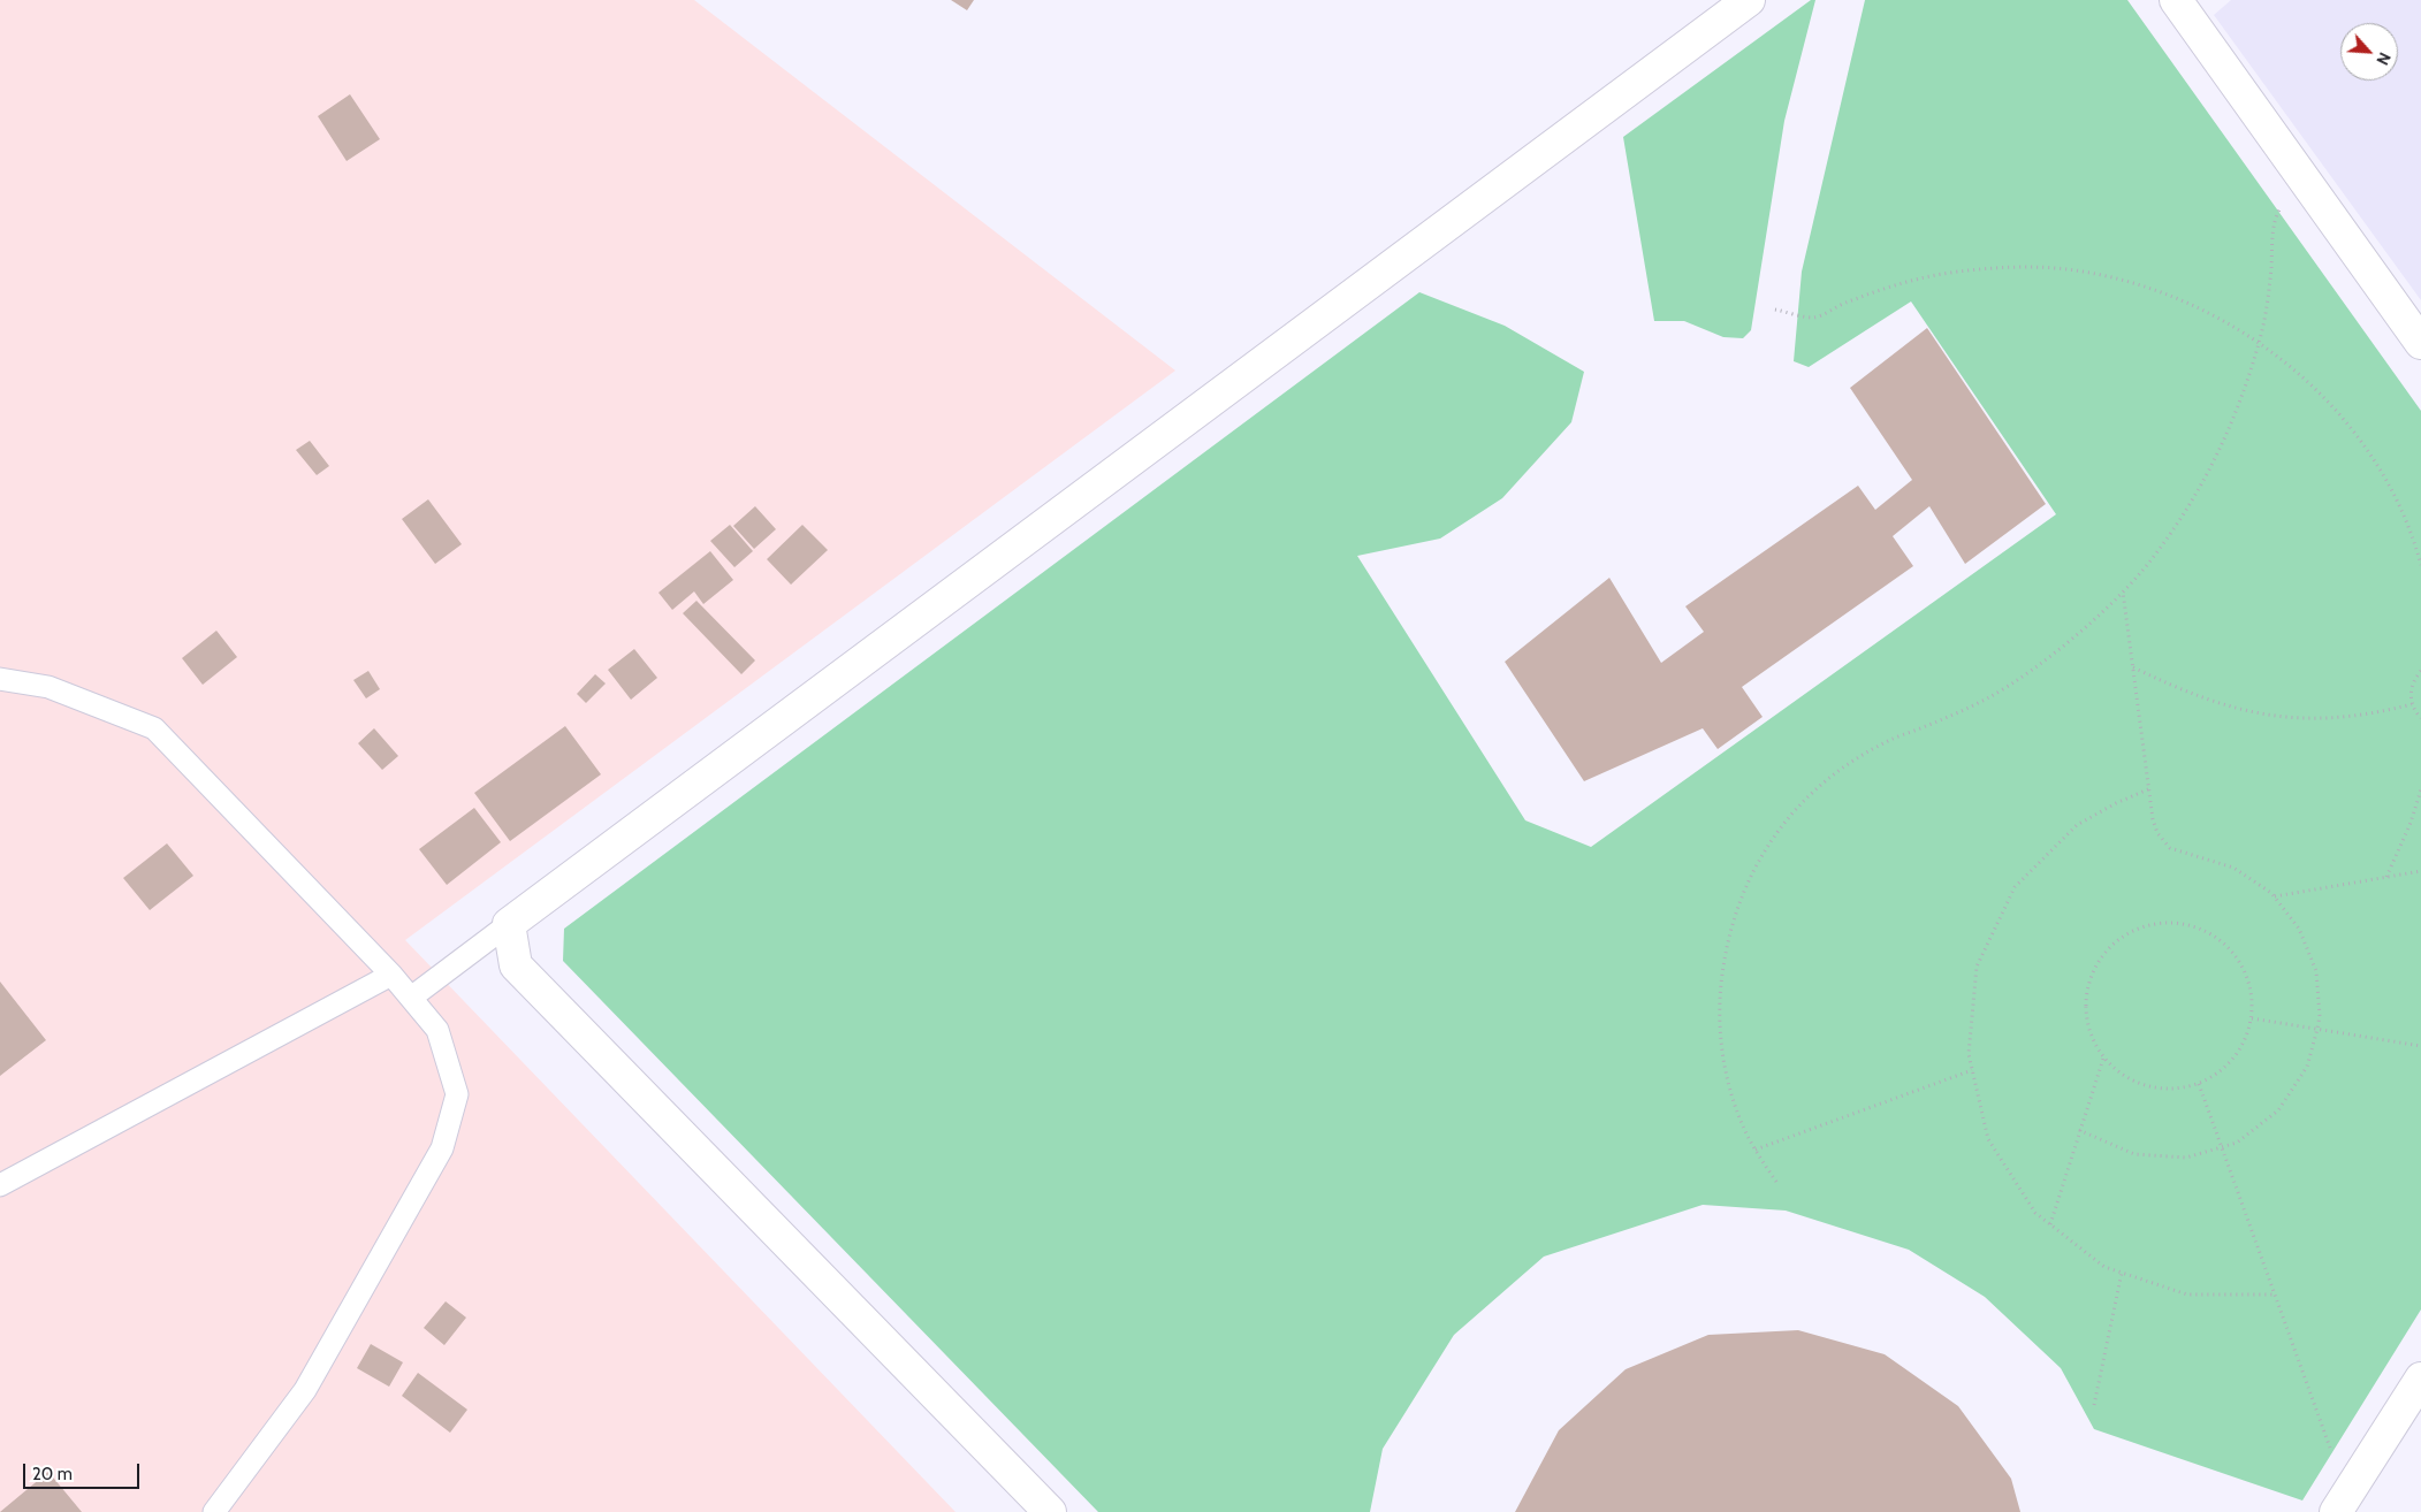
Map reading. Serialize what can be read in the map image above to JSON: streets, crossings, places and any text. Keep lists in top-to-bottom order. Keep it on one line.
{"scale_bar":"20 m","north":"bottom right"}
